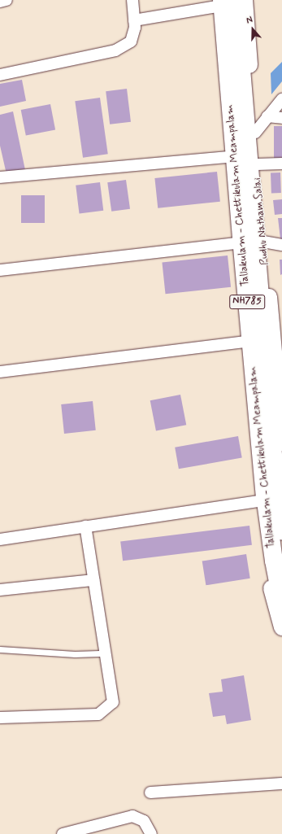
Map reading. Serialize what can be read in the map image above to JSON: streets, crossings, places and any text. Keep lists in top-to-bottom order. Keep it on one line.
{"streets":{"highway":["Tallakulam - Chettikulam Meampalam","NH785"],"main road":["Pudhu Natham Salai"]},"north":"top"}
